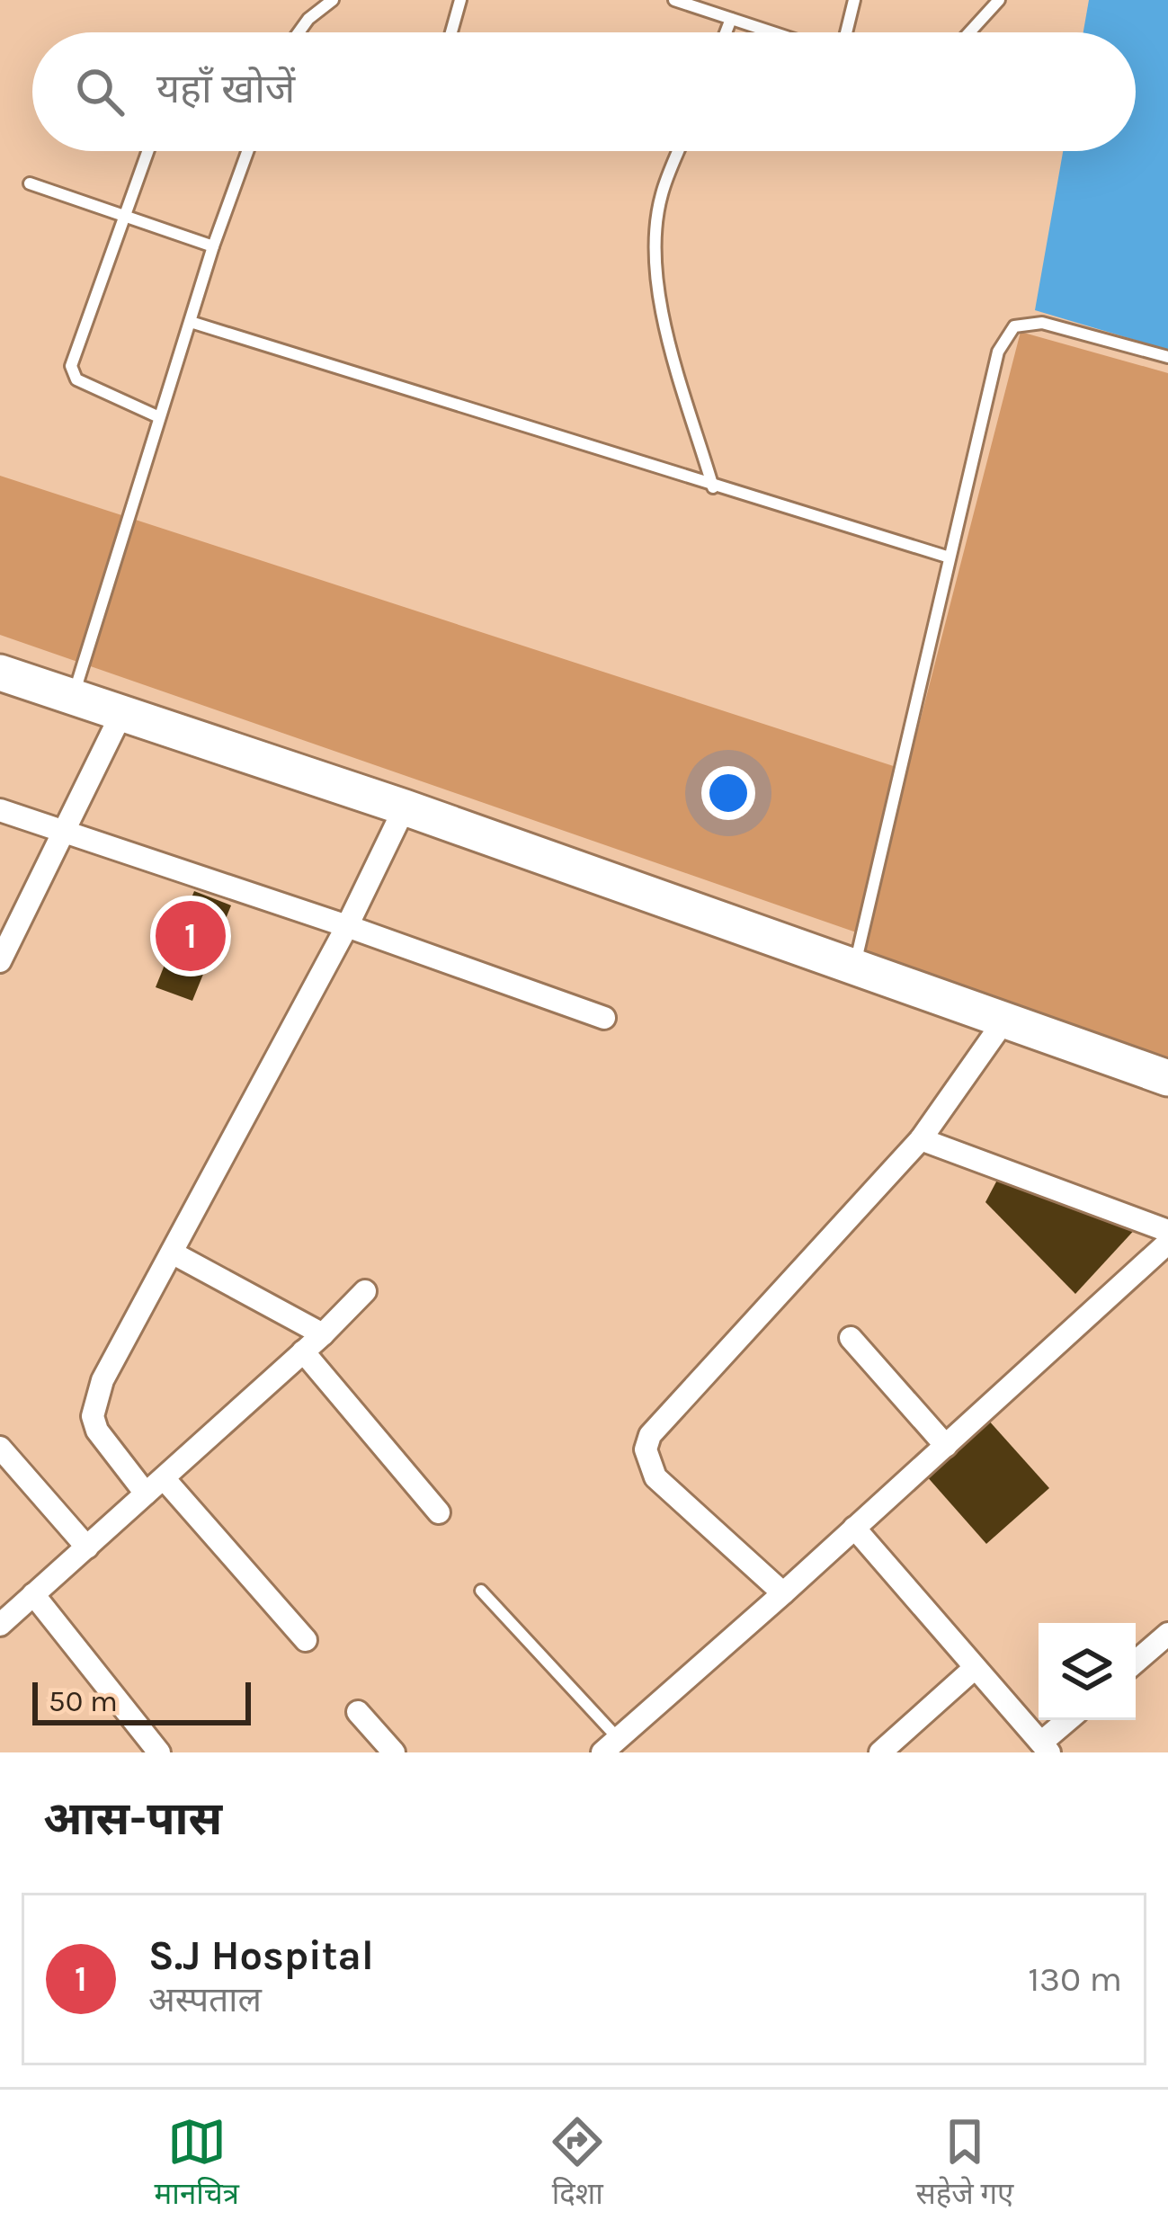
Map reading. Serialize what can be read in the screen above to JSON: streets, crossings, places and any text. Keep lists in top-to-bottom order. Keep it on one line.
{"scale_bar":"50 m","page":{"search":"यहाँ खोजें","pins":"1","scale":"50 m","heading":"आस-पास","list":[{"mark":"1","name":"S.J Hospital","note":"अस्पताल","value":"130 m"}],"nav":["मानचित्र","दिशा","सहेजे गए"]}}
